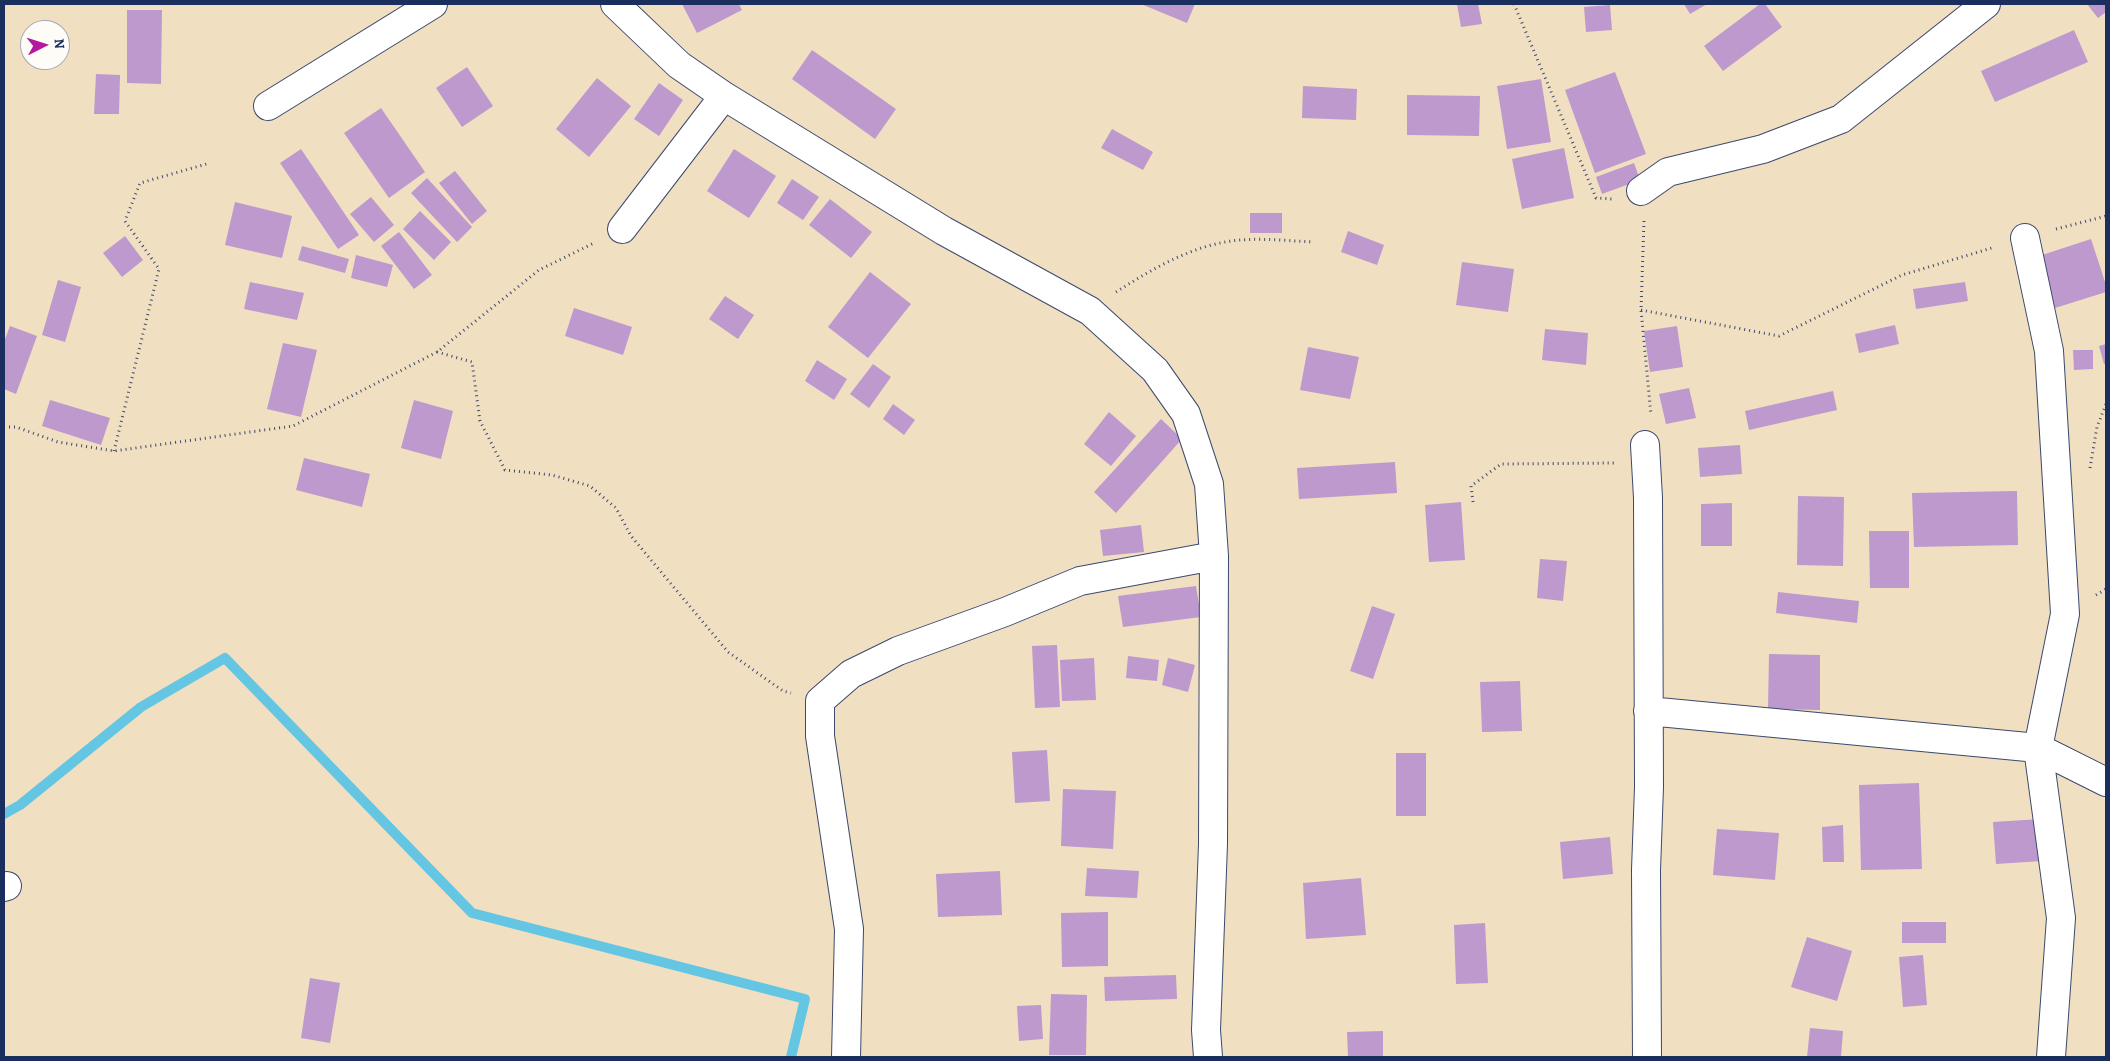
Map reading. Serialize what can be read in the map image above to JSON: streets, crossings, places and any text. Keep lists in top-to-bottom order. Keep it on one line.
{"north":"right"}
